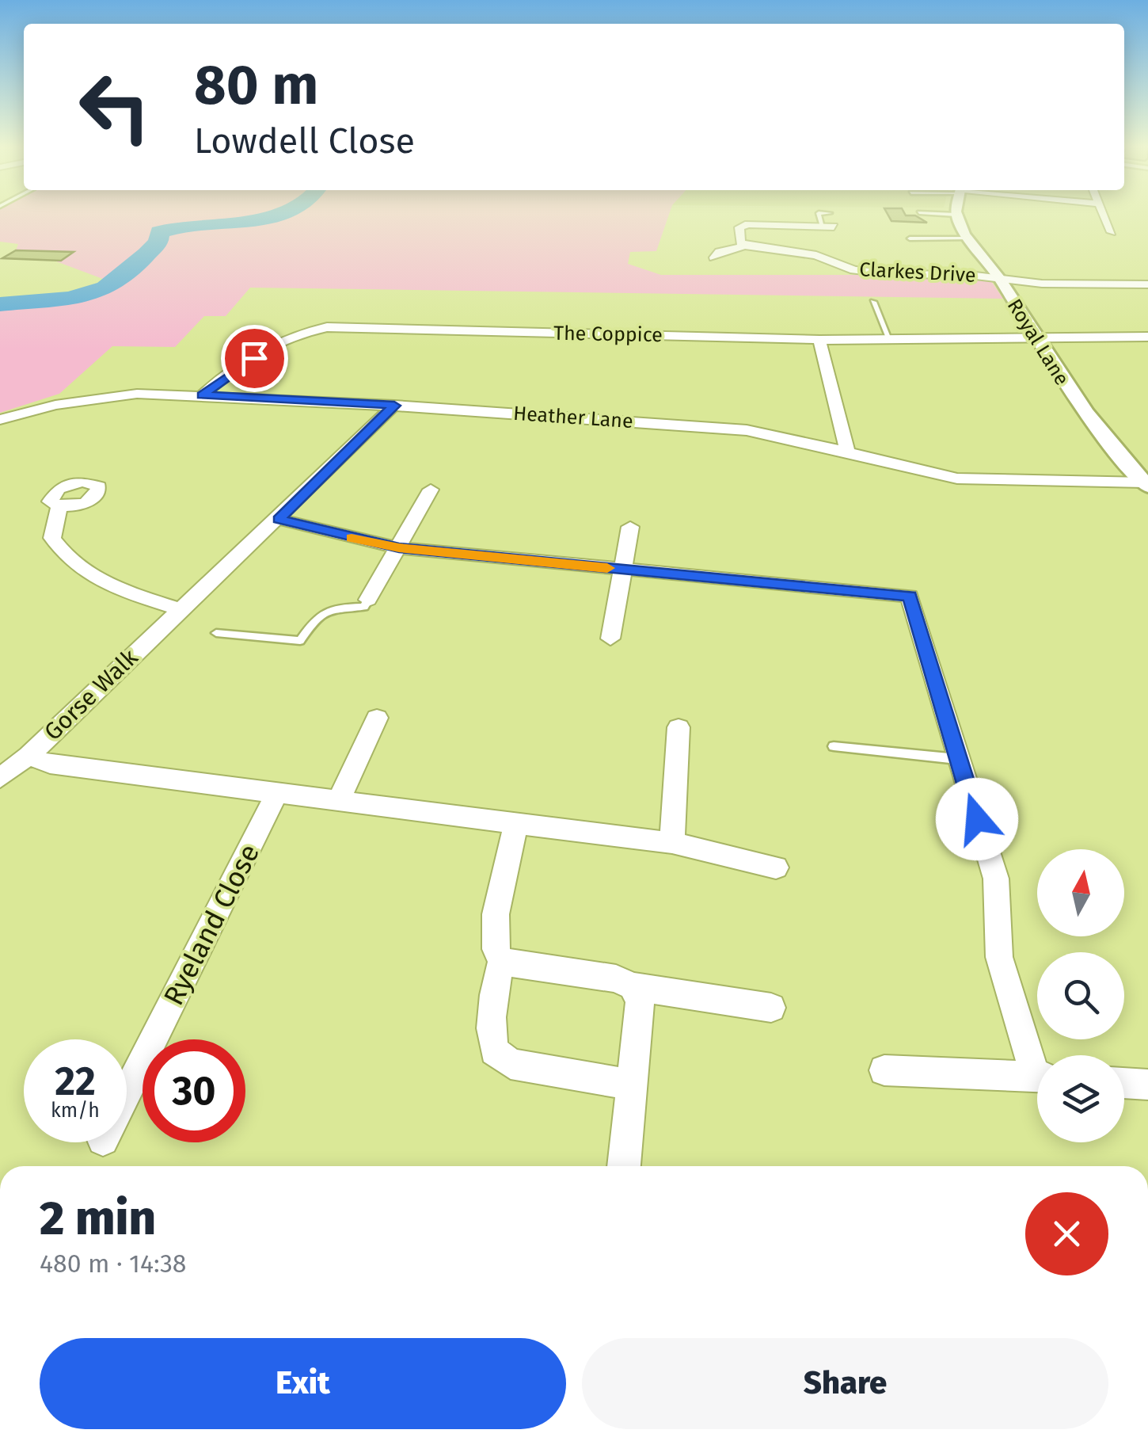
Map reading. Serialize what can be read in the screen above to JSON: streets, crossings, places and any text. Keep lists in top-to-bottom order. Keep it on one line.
{"streets":{"street":["Clarkes Drive","The Coppice","Royal Lane","Heather Lane","Gorse Walk","Ryeland Close"]},"crossings":[["Clarkes Drive","Royal Lane"],["The Coppice","Royal Lane"],["The Coppice","Heather Lane"],["Royal Lane","Heather Lane"],["Heather Lane","Gorse Walk"]],"north":"top","page":{"turn":["80 m","Lowdell Close"],"speed":"22 km/h","limit":"30","heading":["2 min","480 m · 14:38"],"buttons":["Exit","Share"]}}
